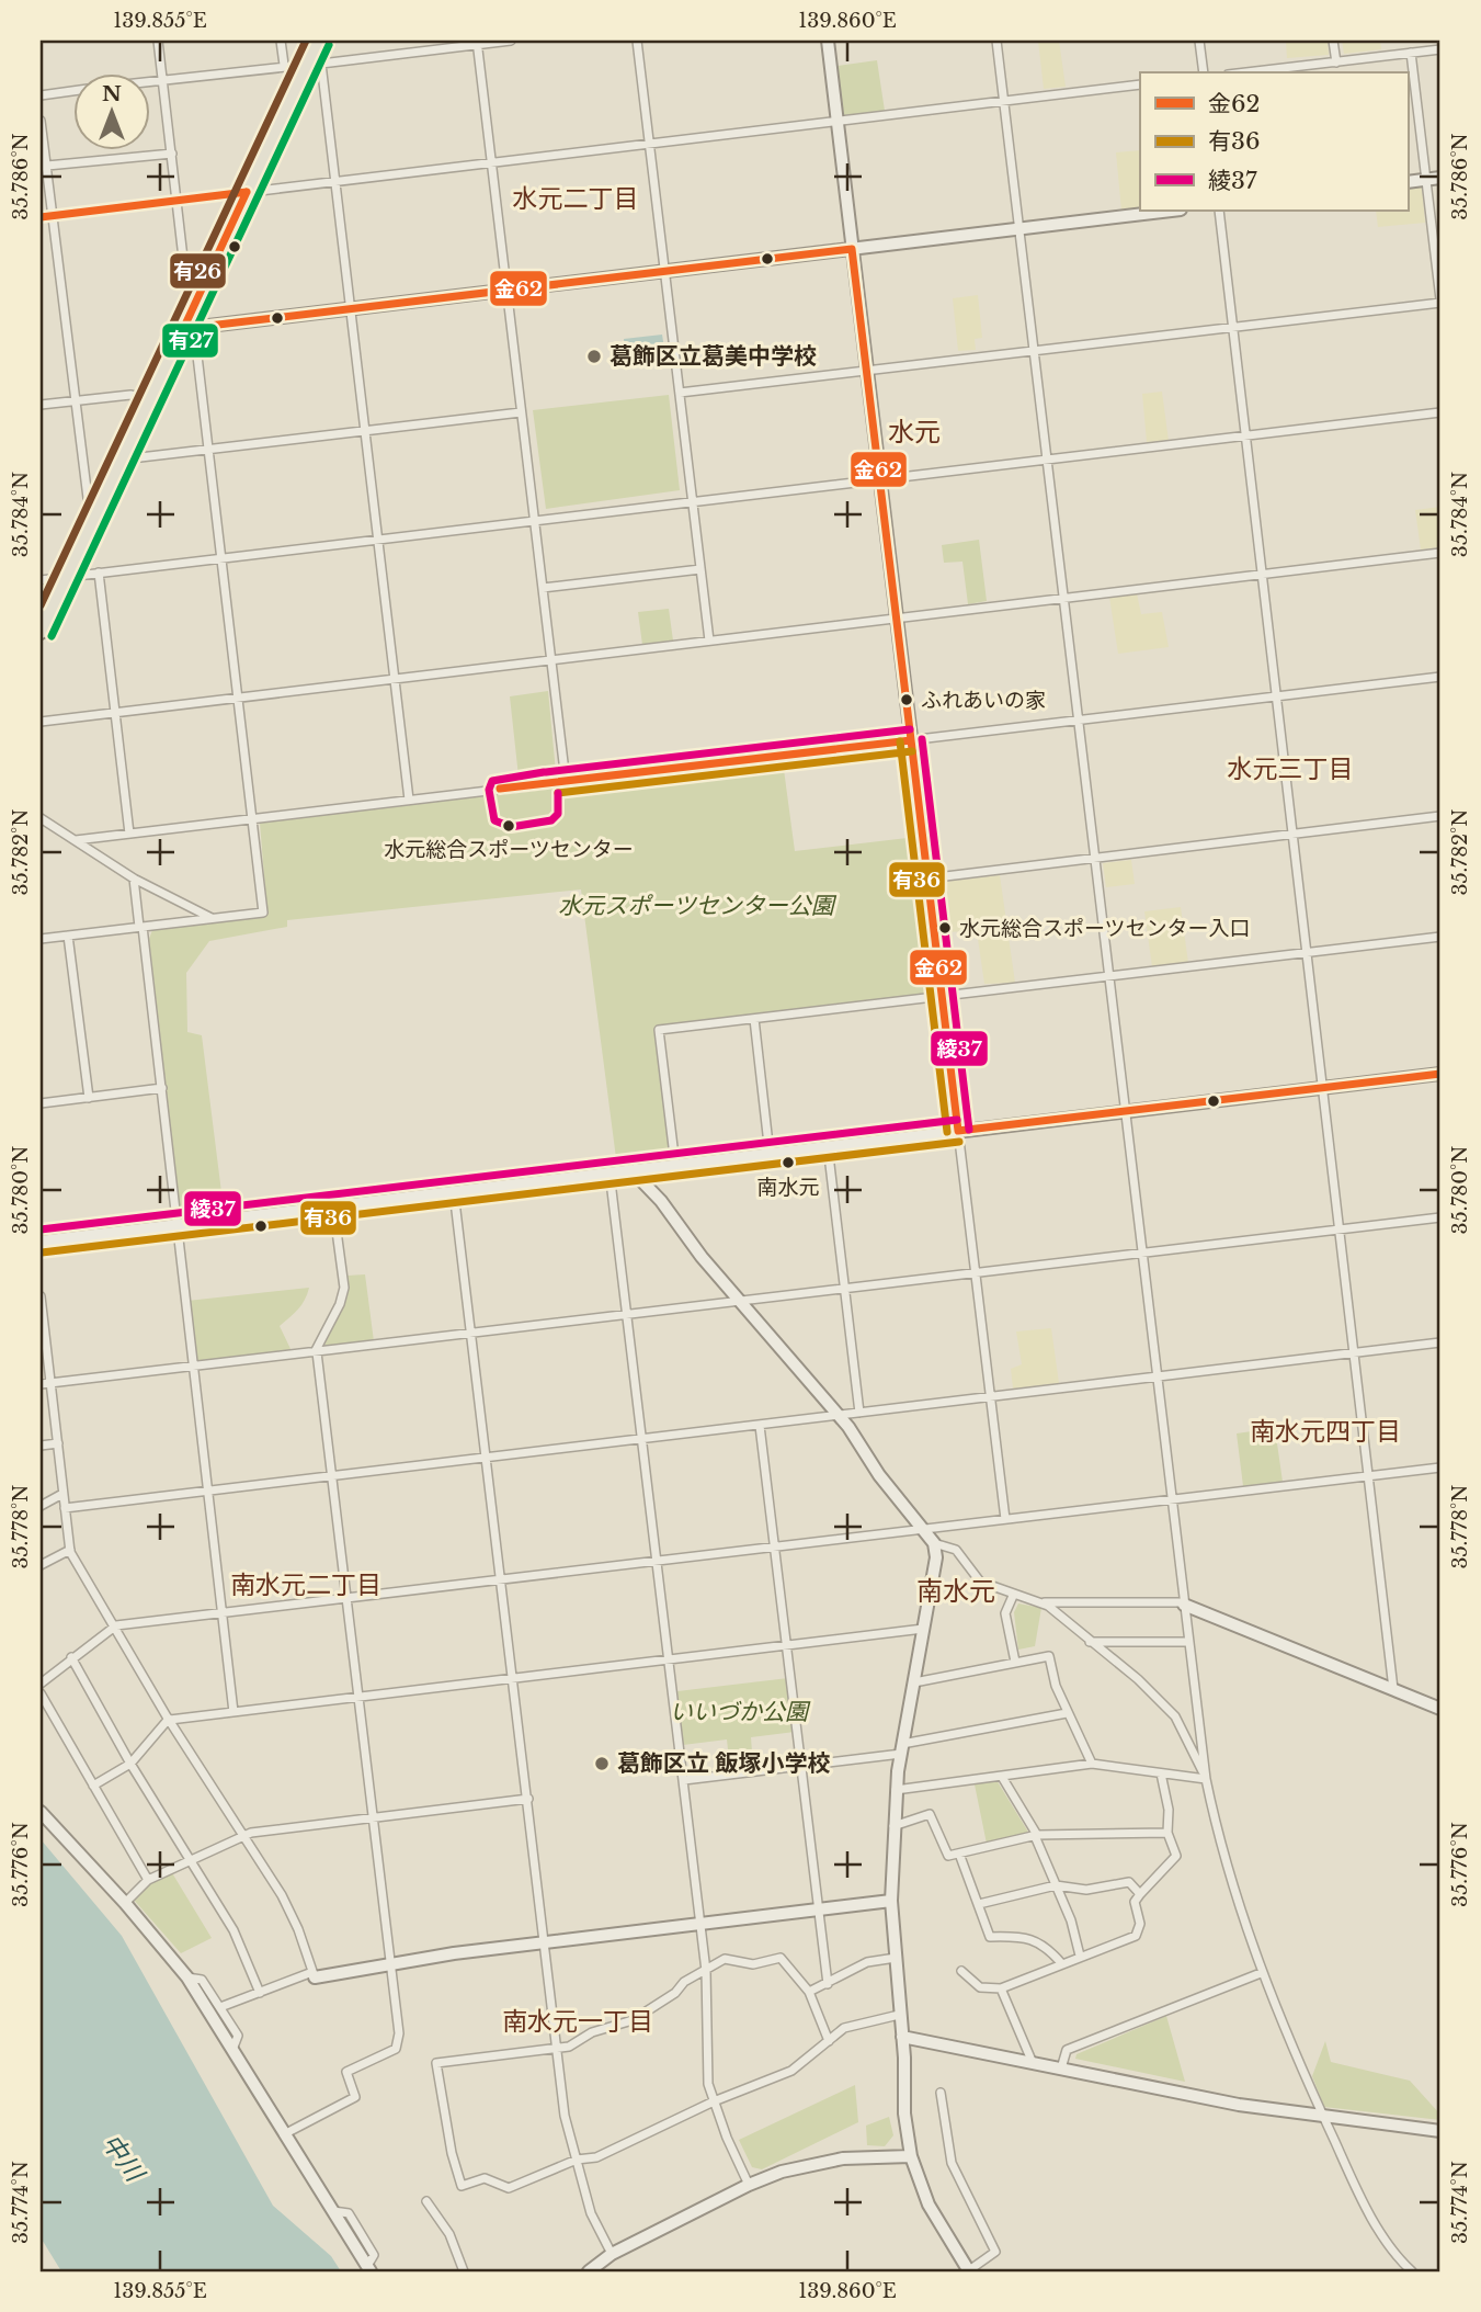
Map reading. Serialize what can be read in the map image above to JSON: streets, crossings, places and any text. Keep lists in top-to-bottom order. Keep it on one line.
{"districts":["水元二丁目","水元","水元三丁目","南水元四丁目","南水元二丁目","南水元","南水元一丁目"],"water":["中川"],"parks":["水元スポーツセンター公園","いいづか公園"],"places":["葛飾区立葛美中学校","ふれあいの家","水元総合スポーツセンター","水元総合スポーツセンター入口","南水元","葛飾区立 飯塚小学校"],"lines":["transit line 有26","transit line 有27","transit line 金62","transit line 綾37","transit line 有36"],"legend":["金62","有36","綾37"],"north":"top","coordinates":["139.855°E","139.860°E","35.786°N","35.784°N","35.782°N","35.780°N","35.778°N","35.776°N","35.774°N"]}
